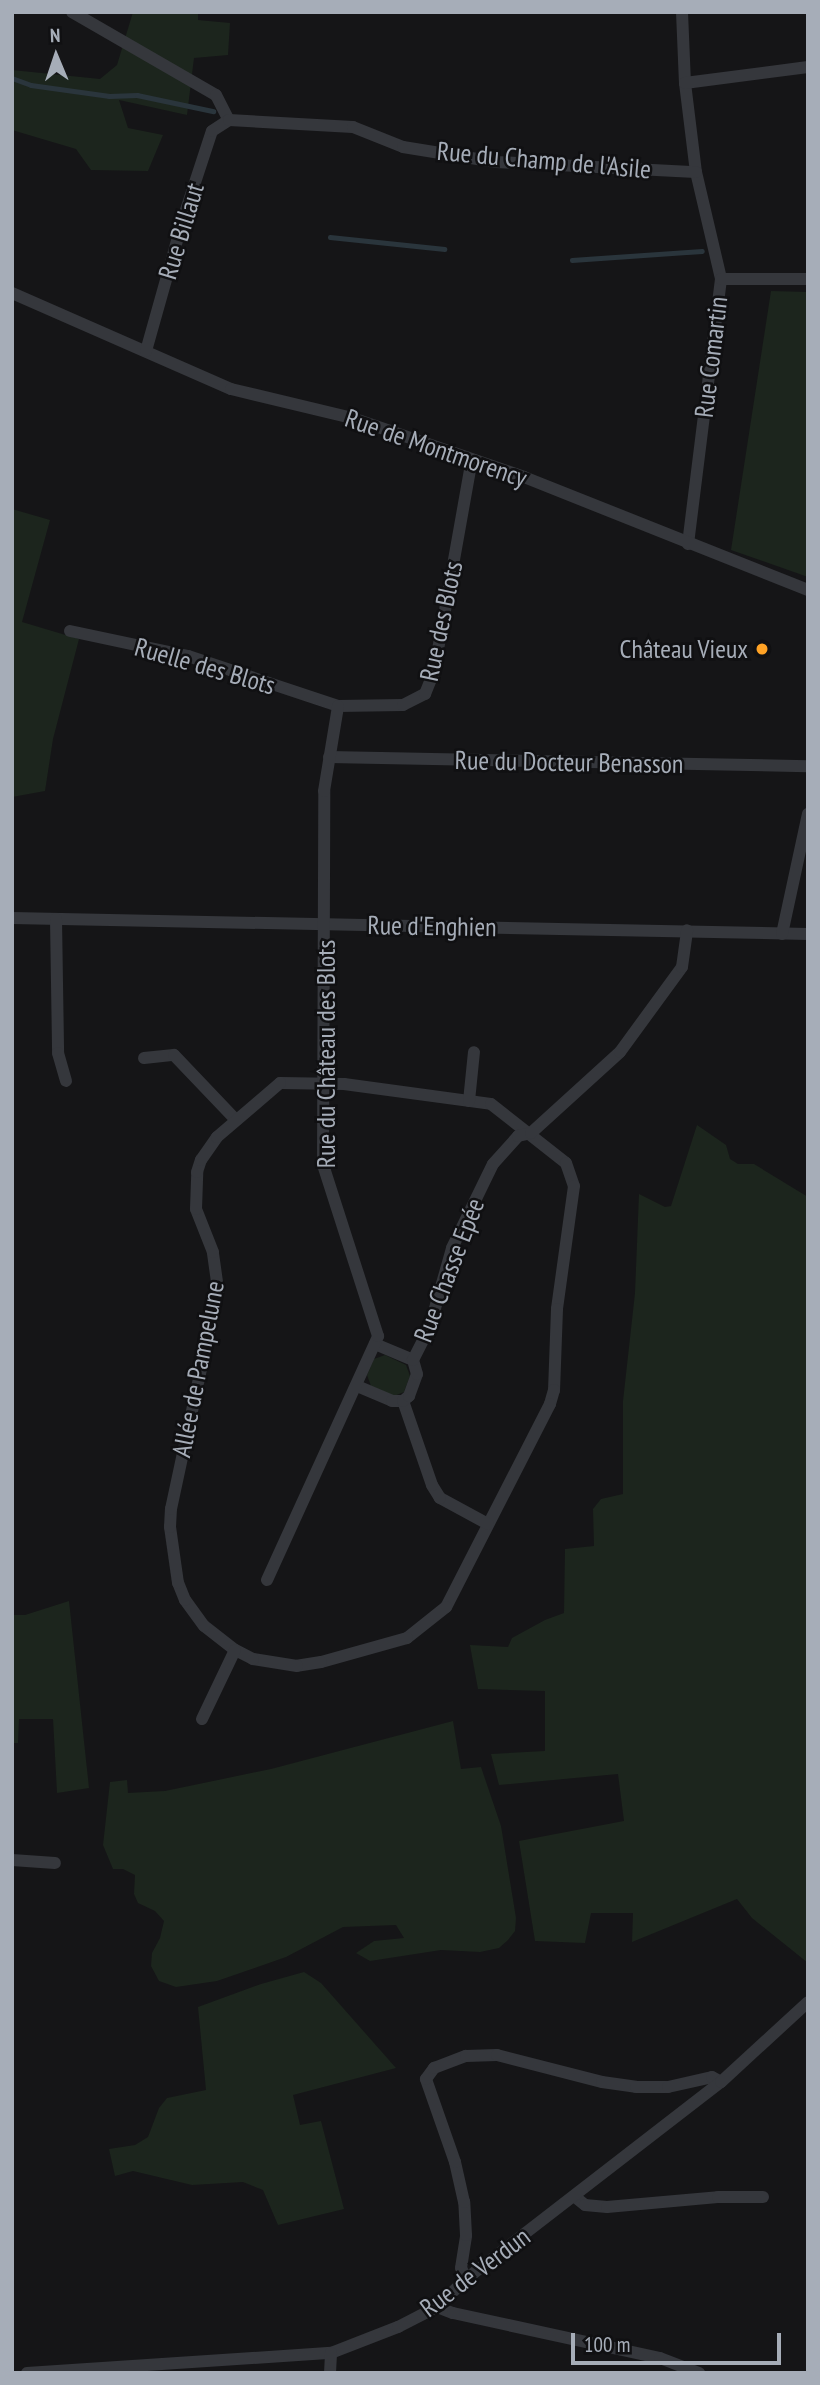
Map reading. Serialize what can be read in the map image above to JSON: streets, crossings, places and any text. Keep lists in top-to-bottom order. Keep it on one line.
{"streets":{"street":["Rue du Champ de l'Asile","Rue Billaut","Rue Comartin","Rue de Montmorency","Rue des Blots","Ruelle des Blots","Rue du Docteur Benasson","Rue d'Enghien","Rue du Château des Blots","Rue Chasse Epée","Allée de Pampelune","Rue de Verdun"]},"crossings":[["Rue du Champ de l'Asile","Rue Billaut"],["Rue du Champ de l'Asile","Rue Comartin"],["Rue Billaut","Rue de Montmorency"],["Rue Comartin","Rue de Montmorency"],["Rue de Montmorency","Rue des Blots"],["Rue des Blots","Ruelle des Blots"],["Rue des Blots","Rue du Château des Blots"],["Ruelle des Blots","Rue du Château des Blots"],["Rue du Docteur Benasson","Rue du Château des Blots"],["Rue d'Enghien","Rue du Château des Blots"],["Rue d'Enghien","Rue Chasse Epée"],["Rue du Château des Blots","Allée de Pampelune"],["Rue Chasse Epée","Allée de Pampelune"]],"places":["Château Vieux"],"scale_bar":"100 m","north":"top"}
